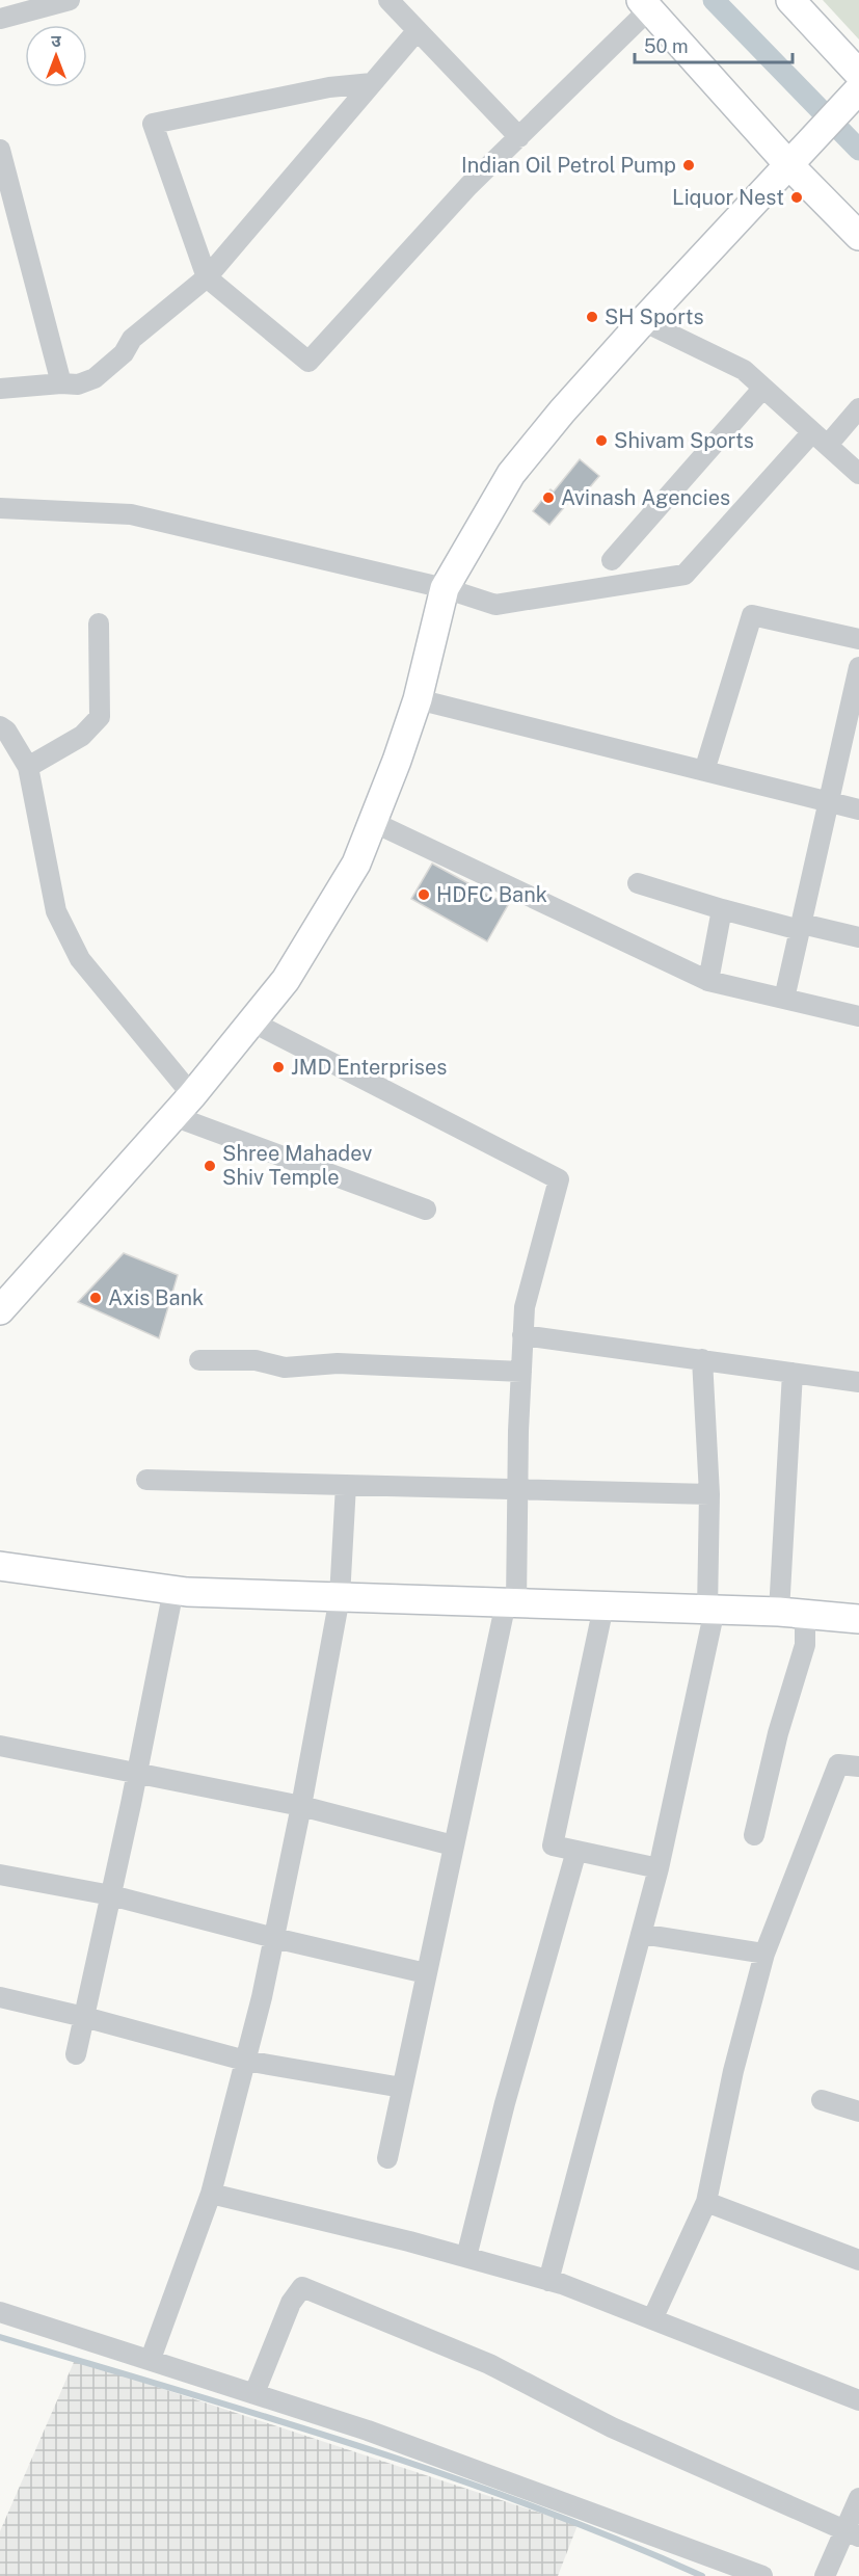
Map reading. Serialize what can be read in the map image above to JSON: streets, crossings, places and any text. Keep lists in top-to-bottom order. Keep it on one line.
{"places":["Indian Oil Petrol Pump","Liquor Nest","SH Sports","Shivam Sports","Avinash Agencies","HDFC Bank","JMD Enterprises","Shree Mahadev Shiv Temple","Axis Bank"],"scale_bar":"50 m","north":"top"}
